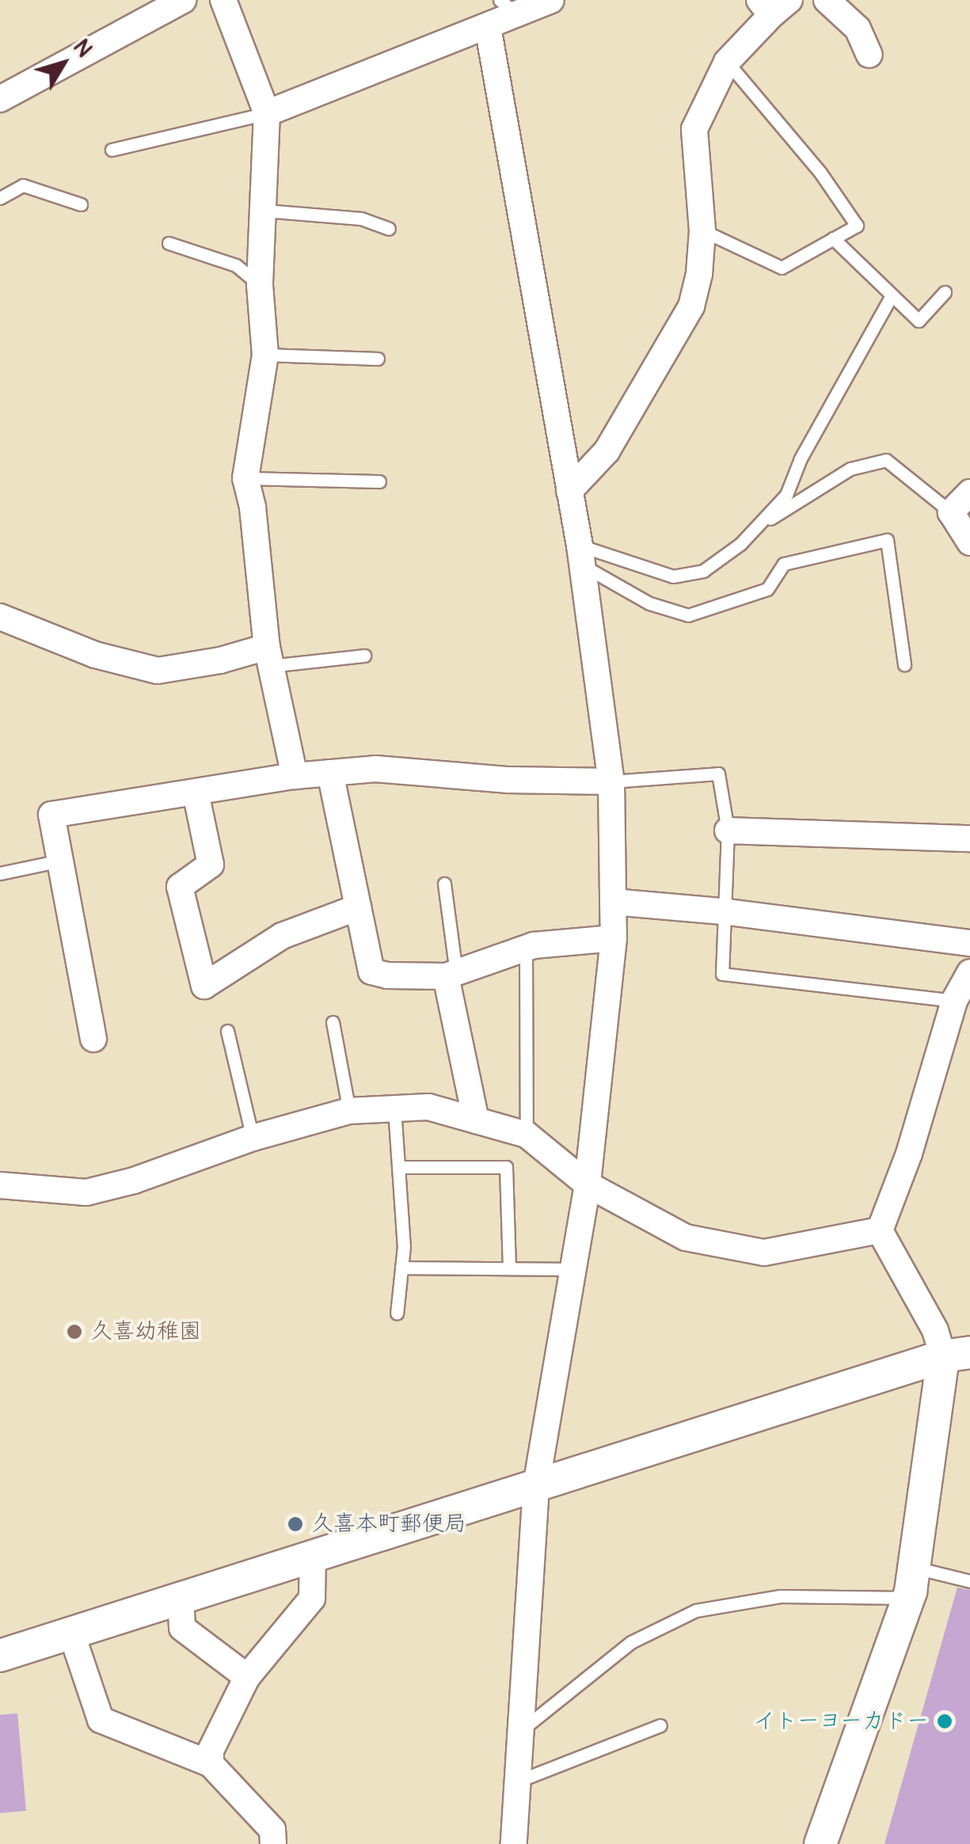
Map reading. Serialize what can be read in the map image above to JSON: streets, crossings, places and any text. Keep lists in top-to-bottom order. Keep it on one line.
{"places":["久喜幼稚園","久喜本町郵便局","イトーヨーカドー"],"north":"top right"}
